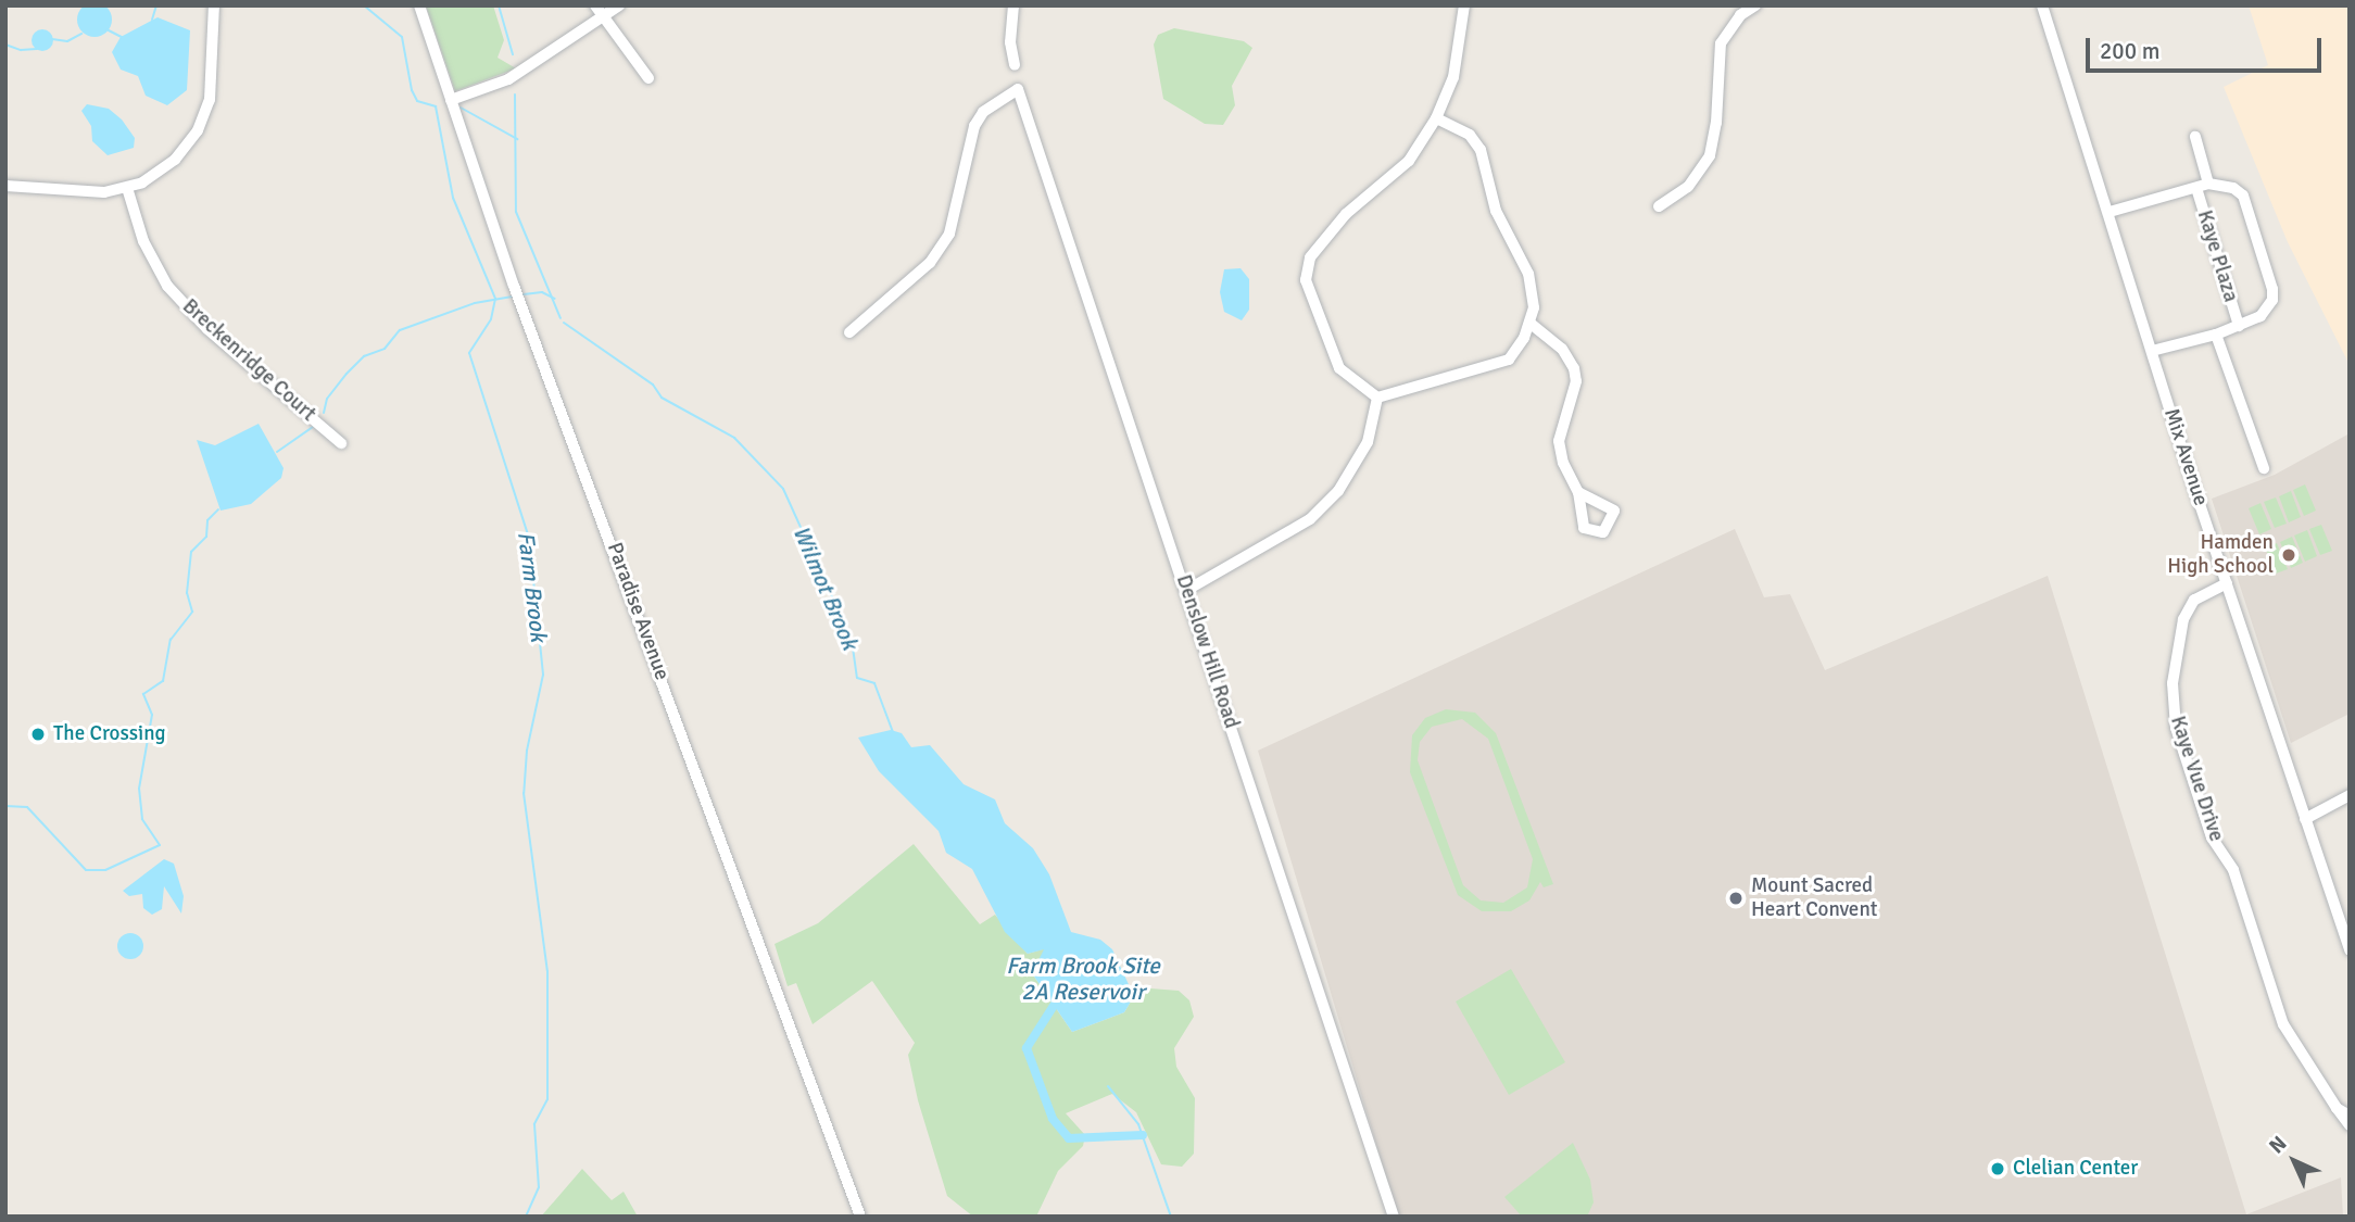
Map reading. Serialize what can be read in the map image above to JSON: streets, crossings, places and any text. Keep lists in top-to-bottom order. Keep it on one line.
{"streets":{"street":["Kaye Plaza","Breckenridge Court","Mix Avenue","Paradise Avenue","Denslow Hill Road","Kaye Vue Drive"]},"crossings":[["Kaye Plaza","Mix Avenue"],["Mix Avenue","Kaye Vue Drive"]],"water":["Farm Brook","Wilmot Brook","Farm Brook Site 2A Reservoir"],"places":["Hamden High School","The Crossing","Mount Sacred Heart Convent","Clelian Center"],"scale_bar":"200 m","north":"top left"}
